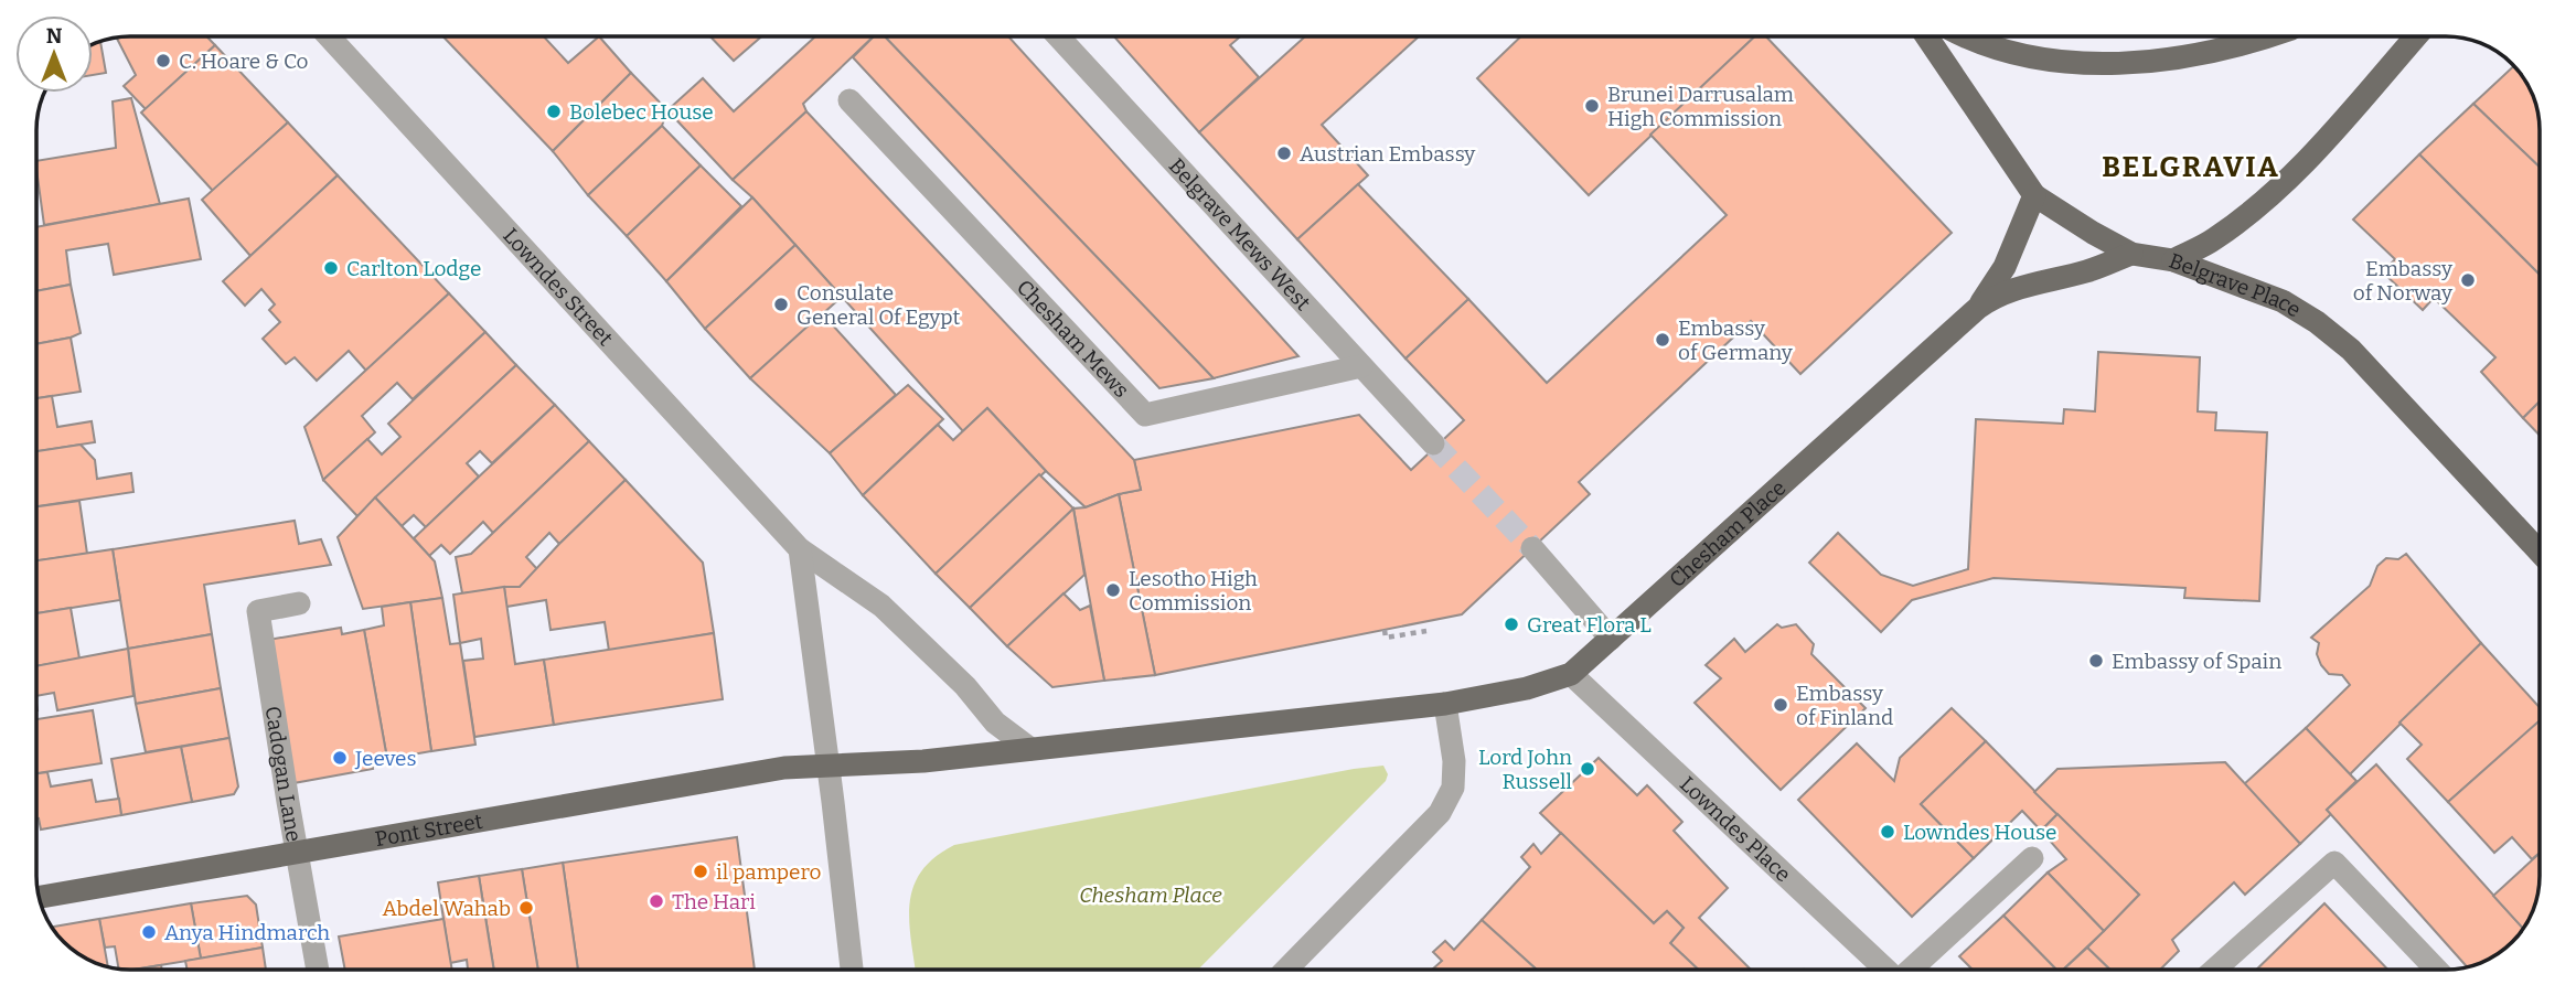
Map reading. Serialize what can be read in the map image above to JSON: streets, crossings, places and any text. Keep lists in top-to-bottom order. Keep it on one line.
{"streets":{"main road":["Belgrave Place","Chesham Place","Pont Street"],"street":["Belgrave Mews West","Lowndes Street","Chesham Mews","Cadogan Lane","Lowndes Place"]},"crossings":[["Belgrave Mews West","Chesham Mews"],["Belgrave Place","Chesham Place"],["Chesham Place","Lowndes Place"],["Chesham Place","Pont Street"],["Cadogan Lane","Pont Street"]],"districts":["BELGRAVIA"],"parks":["Chesham Place"],"places":["C. Hoare & Co","Brunei Darrusalam High Commission","Bolebec House","Austrian Embassy","Carlton Lodge","Embassy of Norway","Consulate General Of Egypt","Embassy of Germany","Lesotho High Commission","Great Flora L","Embassy of Spain","Embassy of Finland","Jeeves","Lord John Russell","Lowndes House","il pampero","The Hari","Abdel Wahab","Anya Hindmarch"],"north":"top"}
